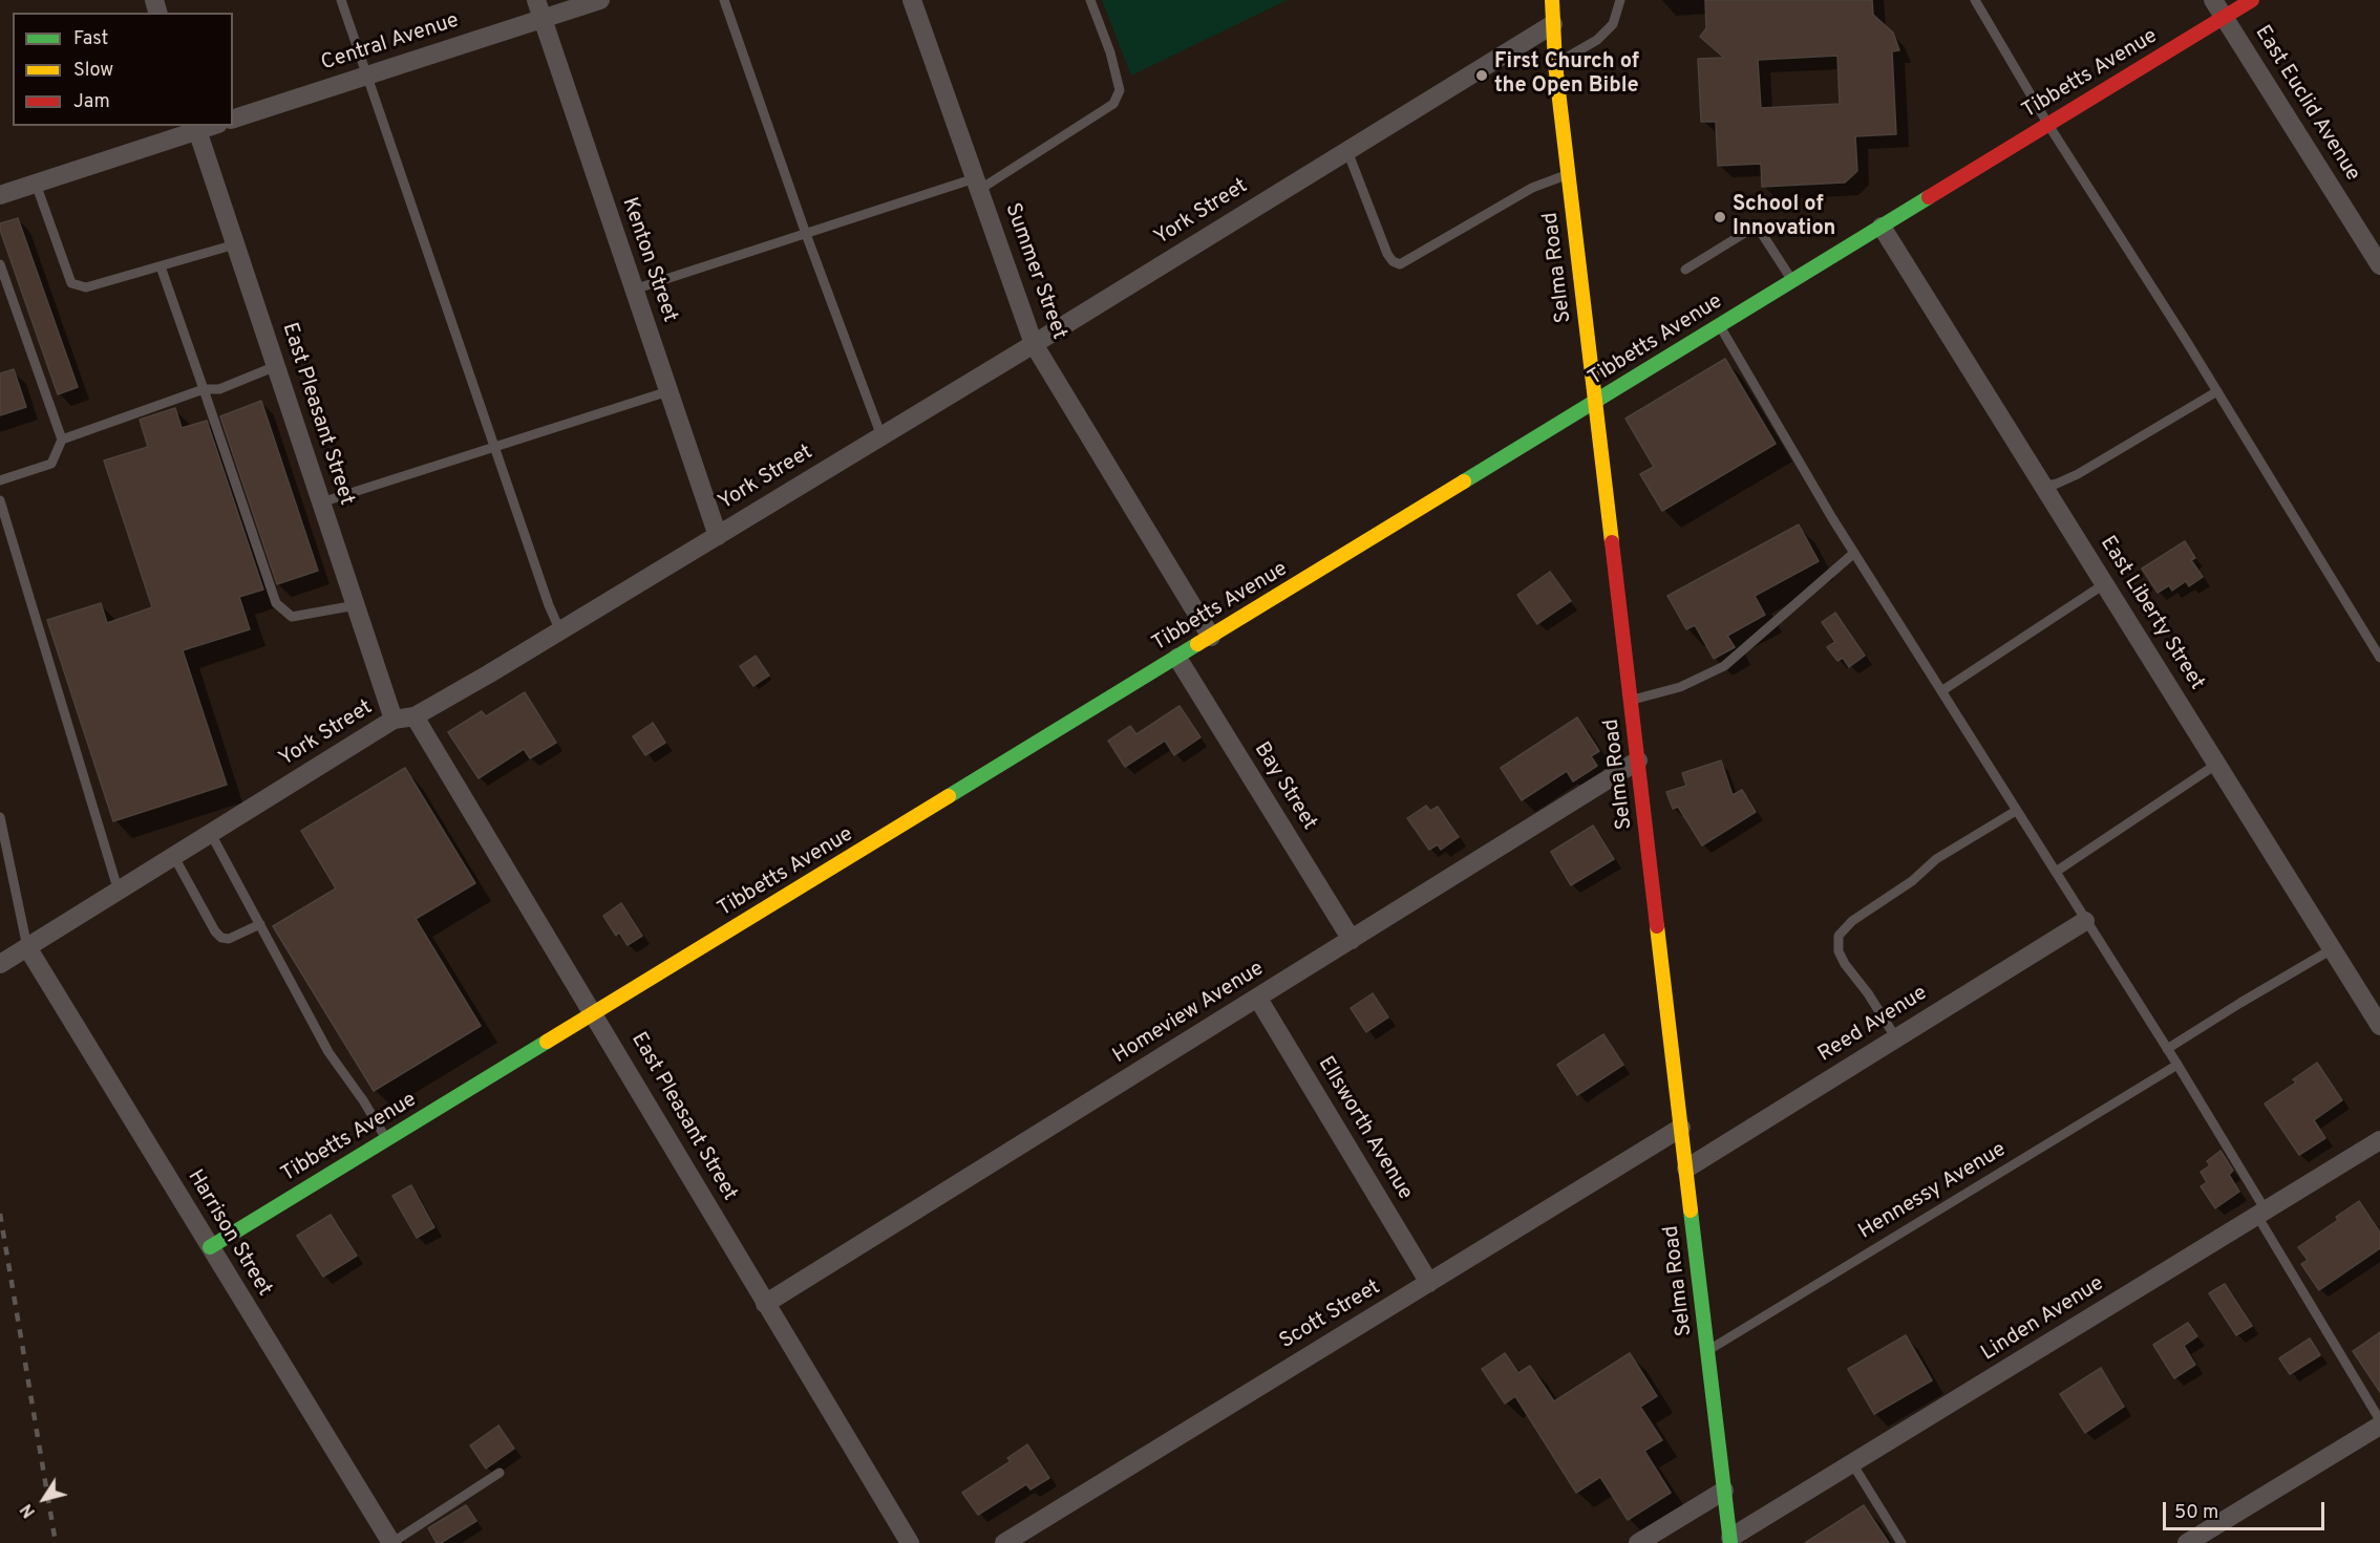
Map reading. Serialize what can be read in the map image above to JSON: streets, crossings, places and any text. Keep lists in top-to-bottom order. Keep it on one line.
{"streets":{"street":["Central Avenue","Tibbetts Avenue","East Euclid Avenue","York Street","Kenton Street","Selma Road","Summer Street","East Pleasant Street","East Liberty Street","Bay Street","Homeview Avenue","Reed Avenue","Ellsworth Avenue","Harrison Street","Scott Street","Linden Avenue"],"lane":["Hennessy Avenue"]},"crossings":[["Central Avenue","Kenton Street"],["Tibbetts Avenue","East Euclid Avenue"],["Tibbetts Avenue","Selma Road"],["Tibbetts Avenue","Summer Street"],["Tibbetts Avenue","East Pleasant Street"],["Tibbetts Avenue","East Liberty Street"],["Tibbetts Avenue","Bay Street"],["Tibbetts Avenue","Harrison Street"],["York Street","Kenton Street"],["York Street","Selma Road"],["York Street","Summer Street"],["York Street","East Pleasant Street"],["York Street","Harrison Street"],["Selma Road","Homeview Avenue"],["Selma Road","Reed Avenue"],["Selma Road","Hennessy Avenue"],["Selma Road","Scott Street"],["Selma Road","Linden Avenue"],["East Pleasant Street","Homeview Avenue"],["Bay Street","Homeview Avenue"],["Homeview Avenue","Ellsworth Avenue"],["Ellsworth Avenue","Scott Street"]],"places":["First Church of the Open Bible","School of Innovation"],"legend":["Fast","Slow","Jam"],"scale_bar":"50 m","north":"bottom left"}
